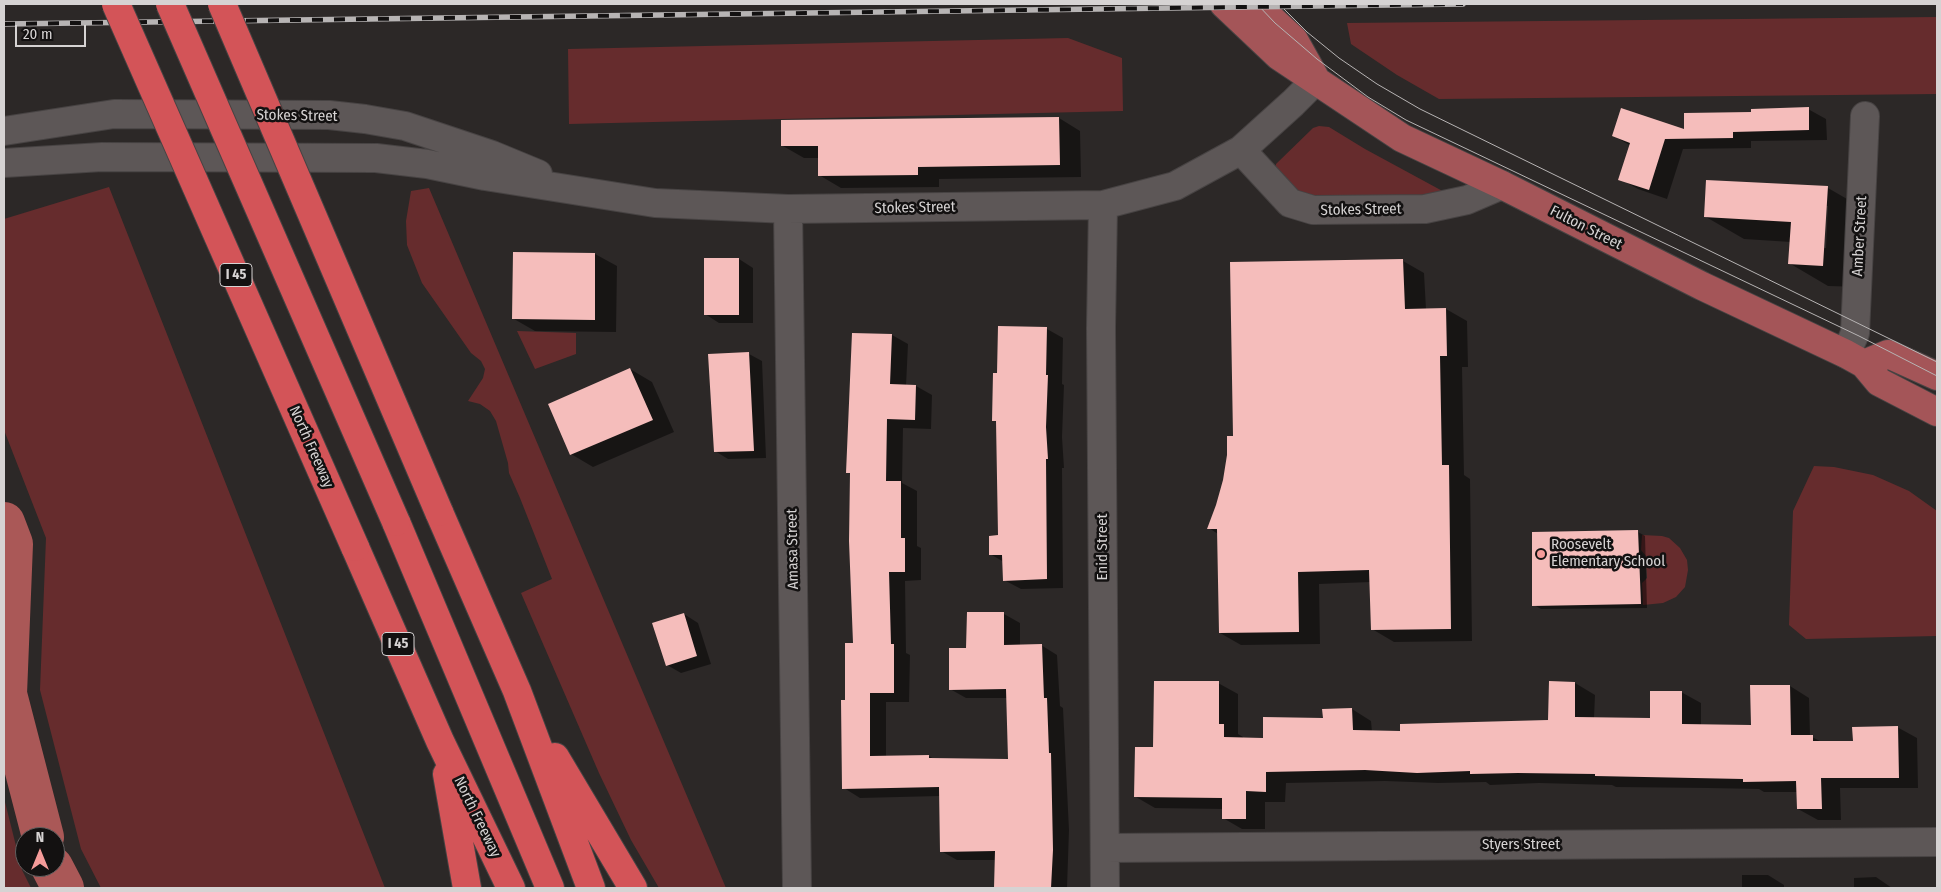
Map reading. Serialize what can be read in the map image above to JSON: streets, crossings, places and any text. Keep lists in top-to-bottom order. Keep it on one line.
{"streets":{"highway":["I 45","North Freeway"],"main road":["Fulton Street"],"street":["Stokes Street","Amber Street","Enid Street","Amasa Street","Styers Street"]},"crossings":[["Stokes Street","Fulton Street"],["Stokes Street","Enid Street"],["Stokes Street","Amasa Street"],["Fulton Street","Amber Street"],["Enid Street","Styers Street"]],"places":["Roosevelt Elementary School"],"scale_bar":"20 m","north":"top"}
